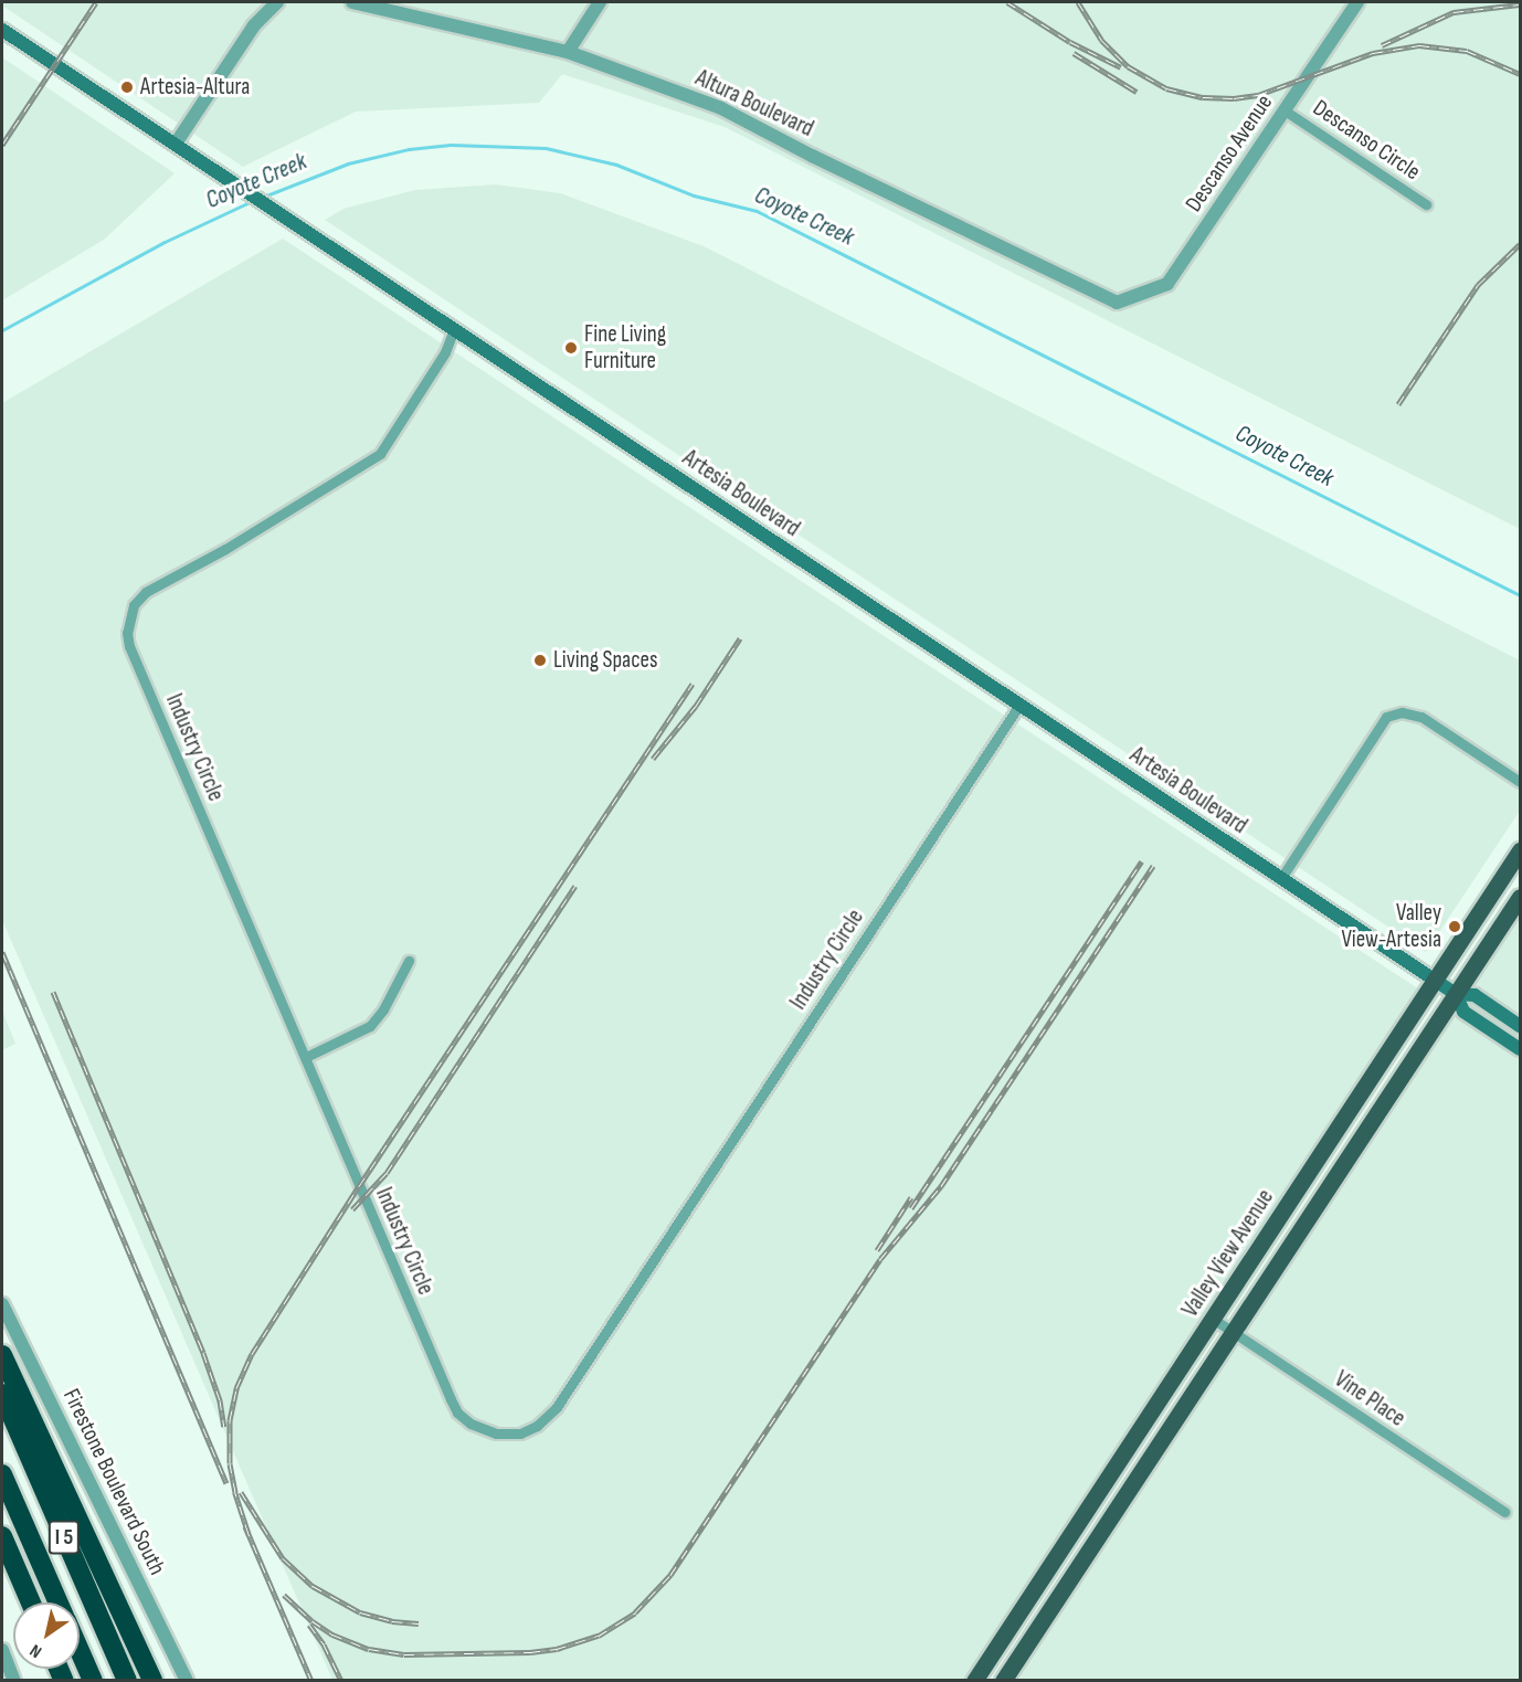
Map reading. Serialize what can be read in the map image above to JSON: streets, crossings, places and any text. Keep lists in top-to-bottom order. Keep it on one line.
{"streets":{"highway":["I 5"],"main road":["Artesia Boulevard","Valley View Avenue"],"street":["Altura Boulevard","Descanso Circle","Descanso Avenue","Industry Circle","Vine Place","Firestone Boulevard South"]},"crossings":[["Altura Boulevard","Descanso Avenue"],["Descanso Circle","Descanso Avenue"],["Artesia Boulevard","Industry Circle"],["Artesia Boulevard","Valley View Avenue"],["Valley View Avenue","Vine Place"]],"water":["Coyote Creek"],"places":["Artesia-Altura","Fine Living Furniture","Living Spaces","Valley View-Artesia"],"north":"bottom left"}
